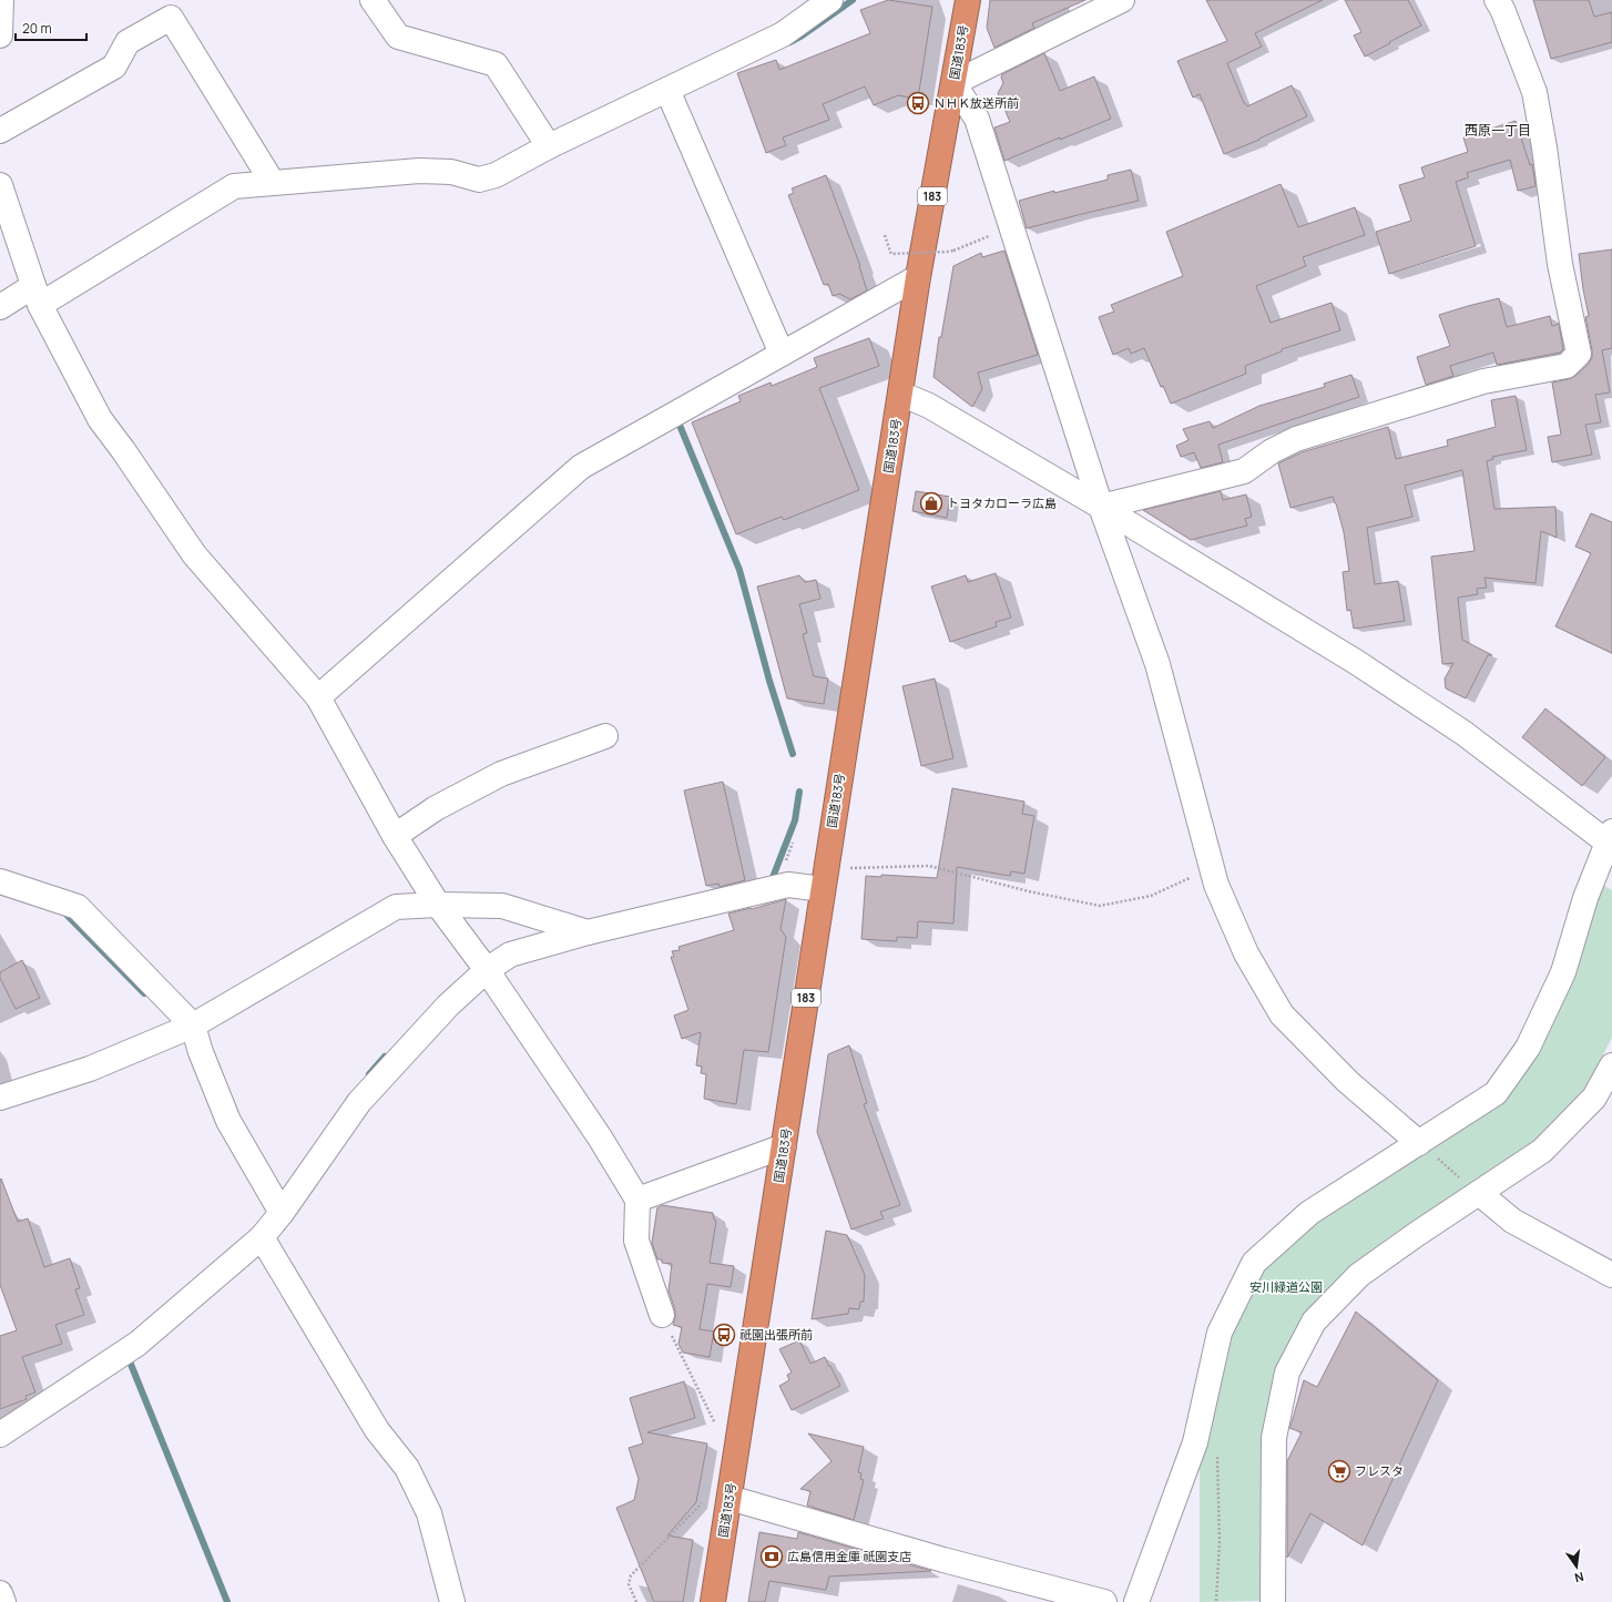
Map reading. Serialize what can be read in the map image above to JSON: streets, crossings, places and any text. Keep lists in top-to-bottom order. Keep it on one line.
{"streets":{"highway":["国道183号","183"]},"districts":["西原一丁目"],"parks":["安川緑道公園"],"places":{"bus stop":["ＮＨＫ放送所前","祇園出張所前"],"shop":["トヨタカローラ広島"],"supermarket":["フレスタ"],"bank":["広島信用金庫 祇園支店"]},"scale_bar":"20 m","north":"bottom"}
